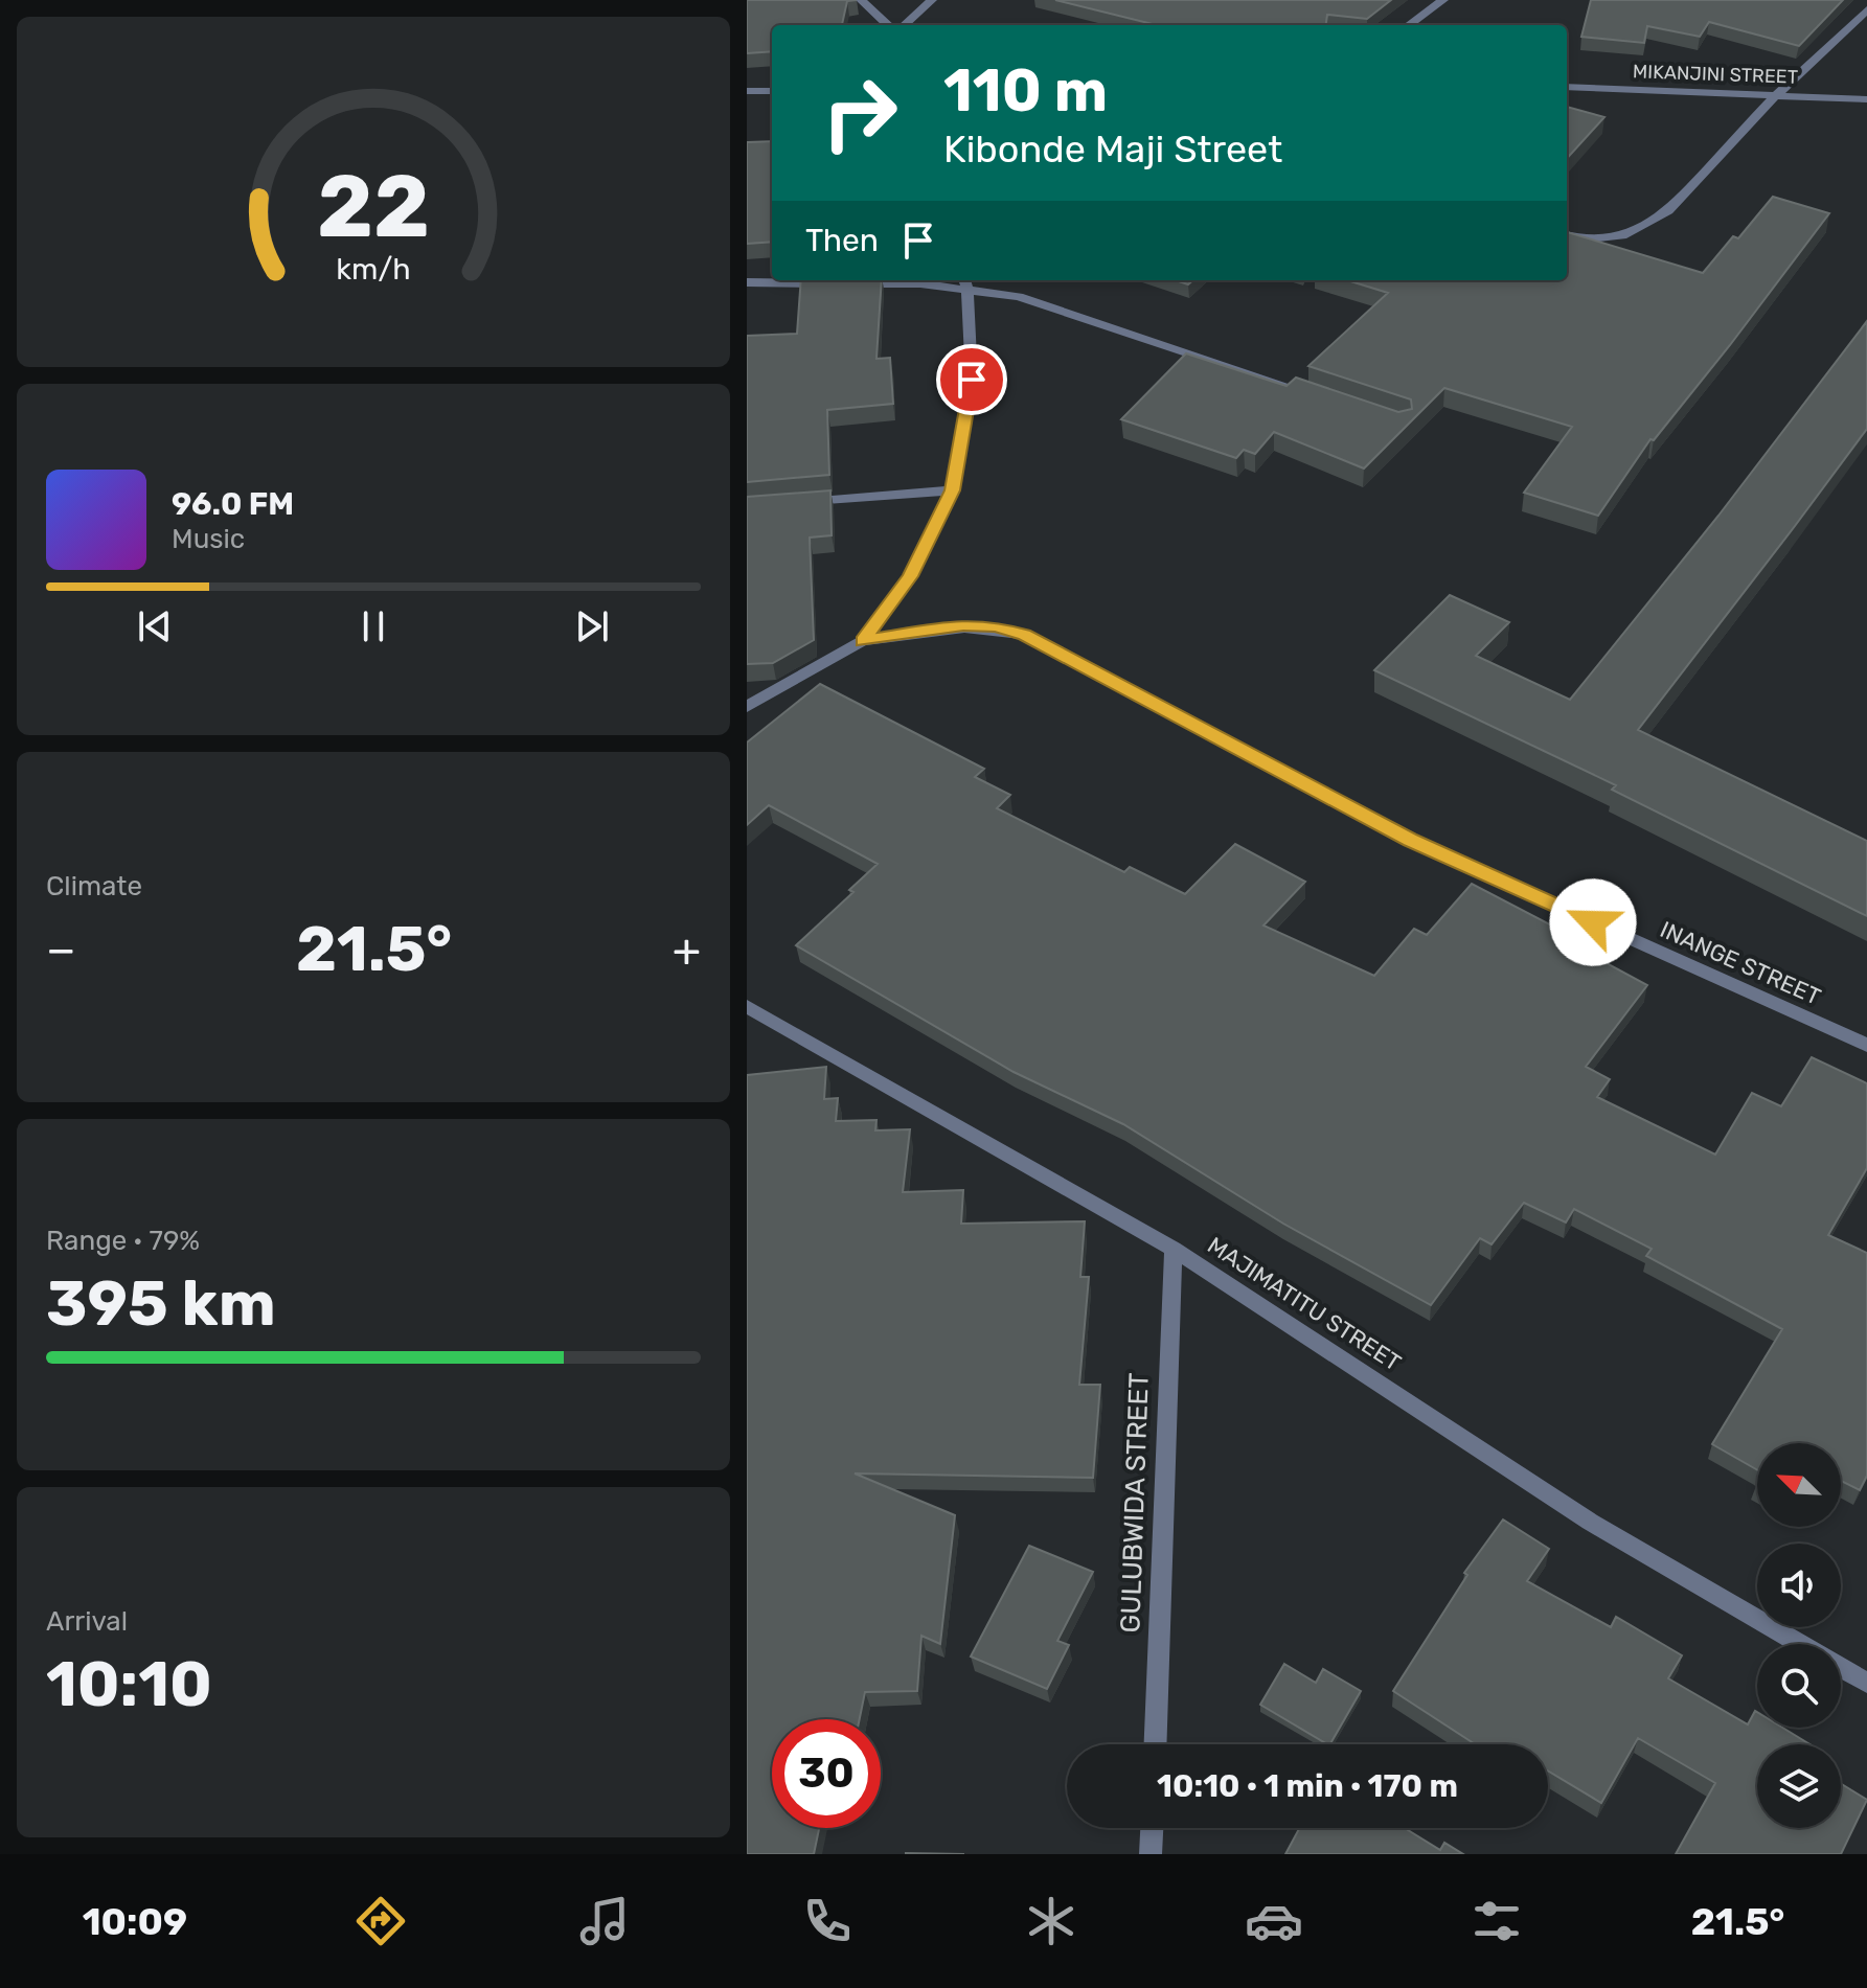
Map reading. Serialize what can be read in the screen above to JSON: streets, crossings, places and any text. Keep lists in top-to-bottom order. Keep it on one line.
{"streets":{"street":["MIKANJINI STREET","INANGE STREET","MAJIMATITU STREET","GULUBWIDA STREET"]},"crossings":[["MAJIMATITU STREET","GULUBWIDA STREET"]],"north":"top left","page":{"turn":["110 m","Kibonde Maji Street"],"then":"Then","song":["96.0 FM","Music"],"tile":["Climate",["Range · 79%","395 km"],["Arrival","10:10"]],"heat":["−","21.5°","+"],"limit":"30","trip":"10:10 · 1 min · 170 m","tabs":["10:09","21.5°"],"gauge":["22","km/h"]}}
